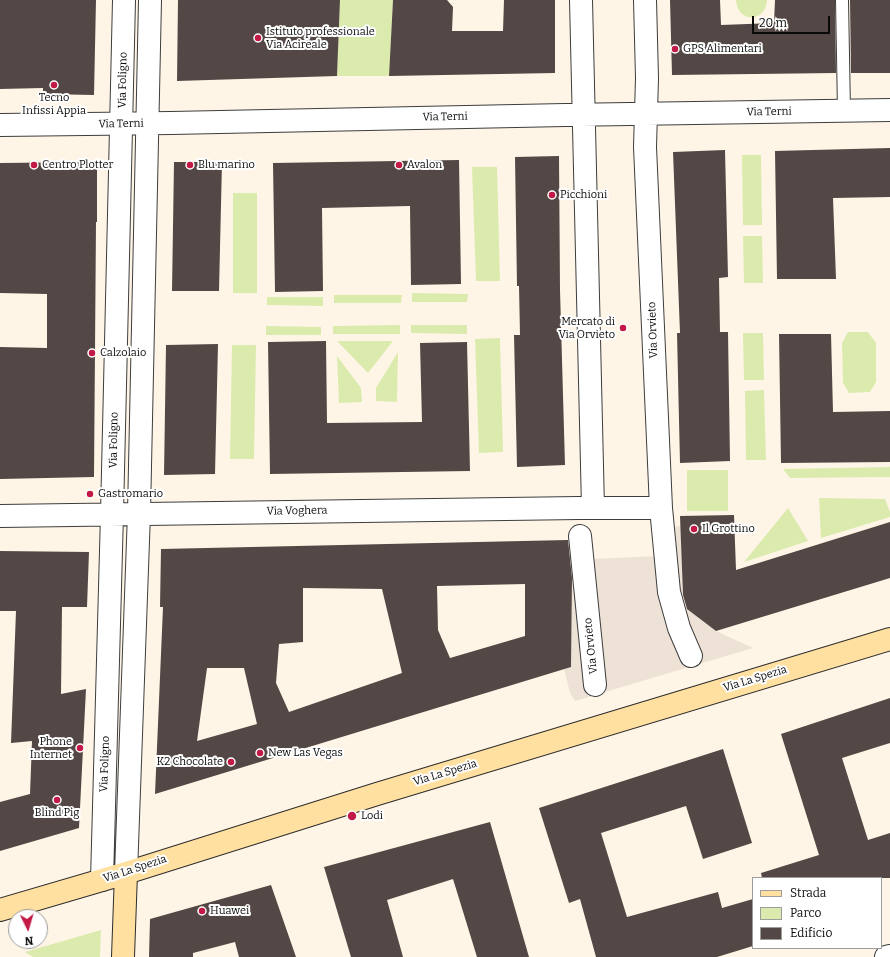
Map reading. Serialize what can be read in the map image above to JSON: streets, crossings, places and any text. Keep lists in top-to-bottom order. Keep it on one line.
{"streets":{"main road":["Via La Spezia"],"street":["Via Foligno","Via Terni","Via Orvieto","Via Voghera"]},"crossings":[["Via Foligno","Via Terni"],["Via Foligno","Via Voghera"],["Via Foligno","Via La Spezia"],["Via Terni","Via Orvieto"],["Via Orvieto","Via Voghera"]],"places":["Istituto professionale Via Acireale","GPS Alimentari","Tecno Infissi Appia","Centro Plotter","Blu marino","Avalon","Picchioni","Mercato di Via Orvieto","Calzolaio","Gastromario","Il Grottino","Phone Internet","New Las Vegas","K2 Chocolate","Blind Pig","Lodi","Huawei"],"legend":["Strada","Parco","Edificio"],"scale_bar":"20 m","north":"bottom"}
